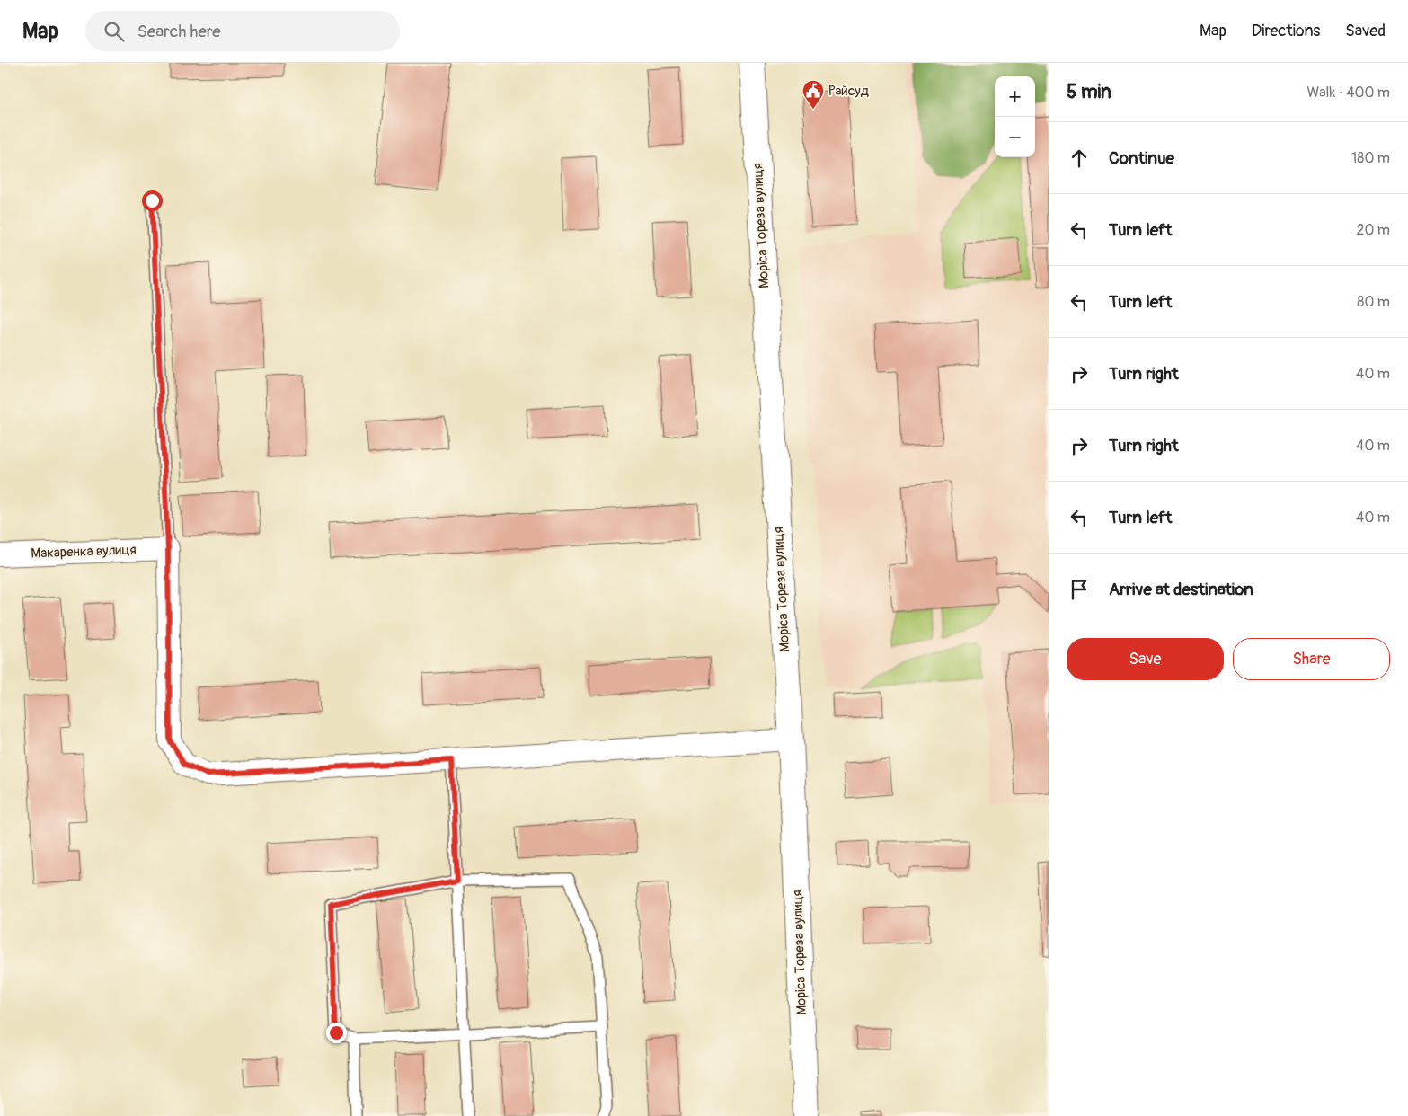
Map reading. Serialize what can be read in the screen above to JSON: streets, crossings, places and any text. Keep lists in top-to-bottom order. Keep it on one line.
{"streets":{"street":["Моріса Тореза вулиця","Макаренка вулиця"]},"places":{"public building":["Райсуд"]},"page":{"header":"Map","search":"Search here","nav":["Map","Directions","Saved"],"heading":["5 min","Walk · 400 m"],"map_buttons":["+","−"],"list":[["Continue","180 m"],["Turn left","20 m"],["Turn left","80 m"],["Turn right","40 m"],["Turn right","40 m"],["Turn left","40 m"],"Arrive at destination"],"buttons":["Save","Share"]}}
